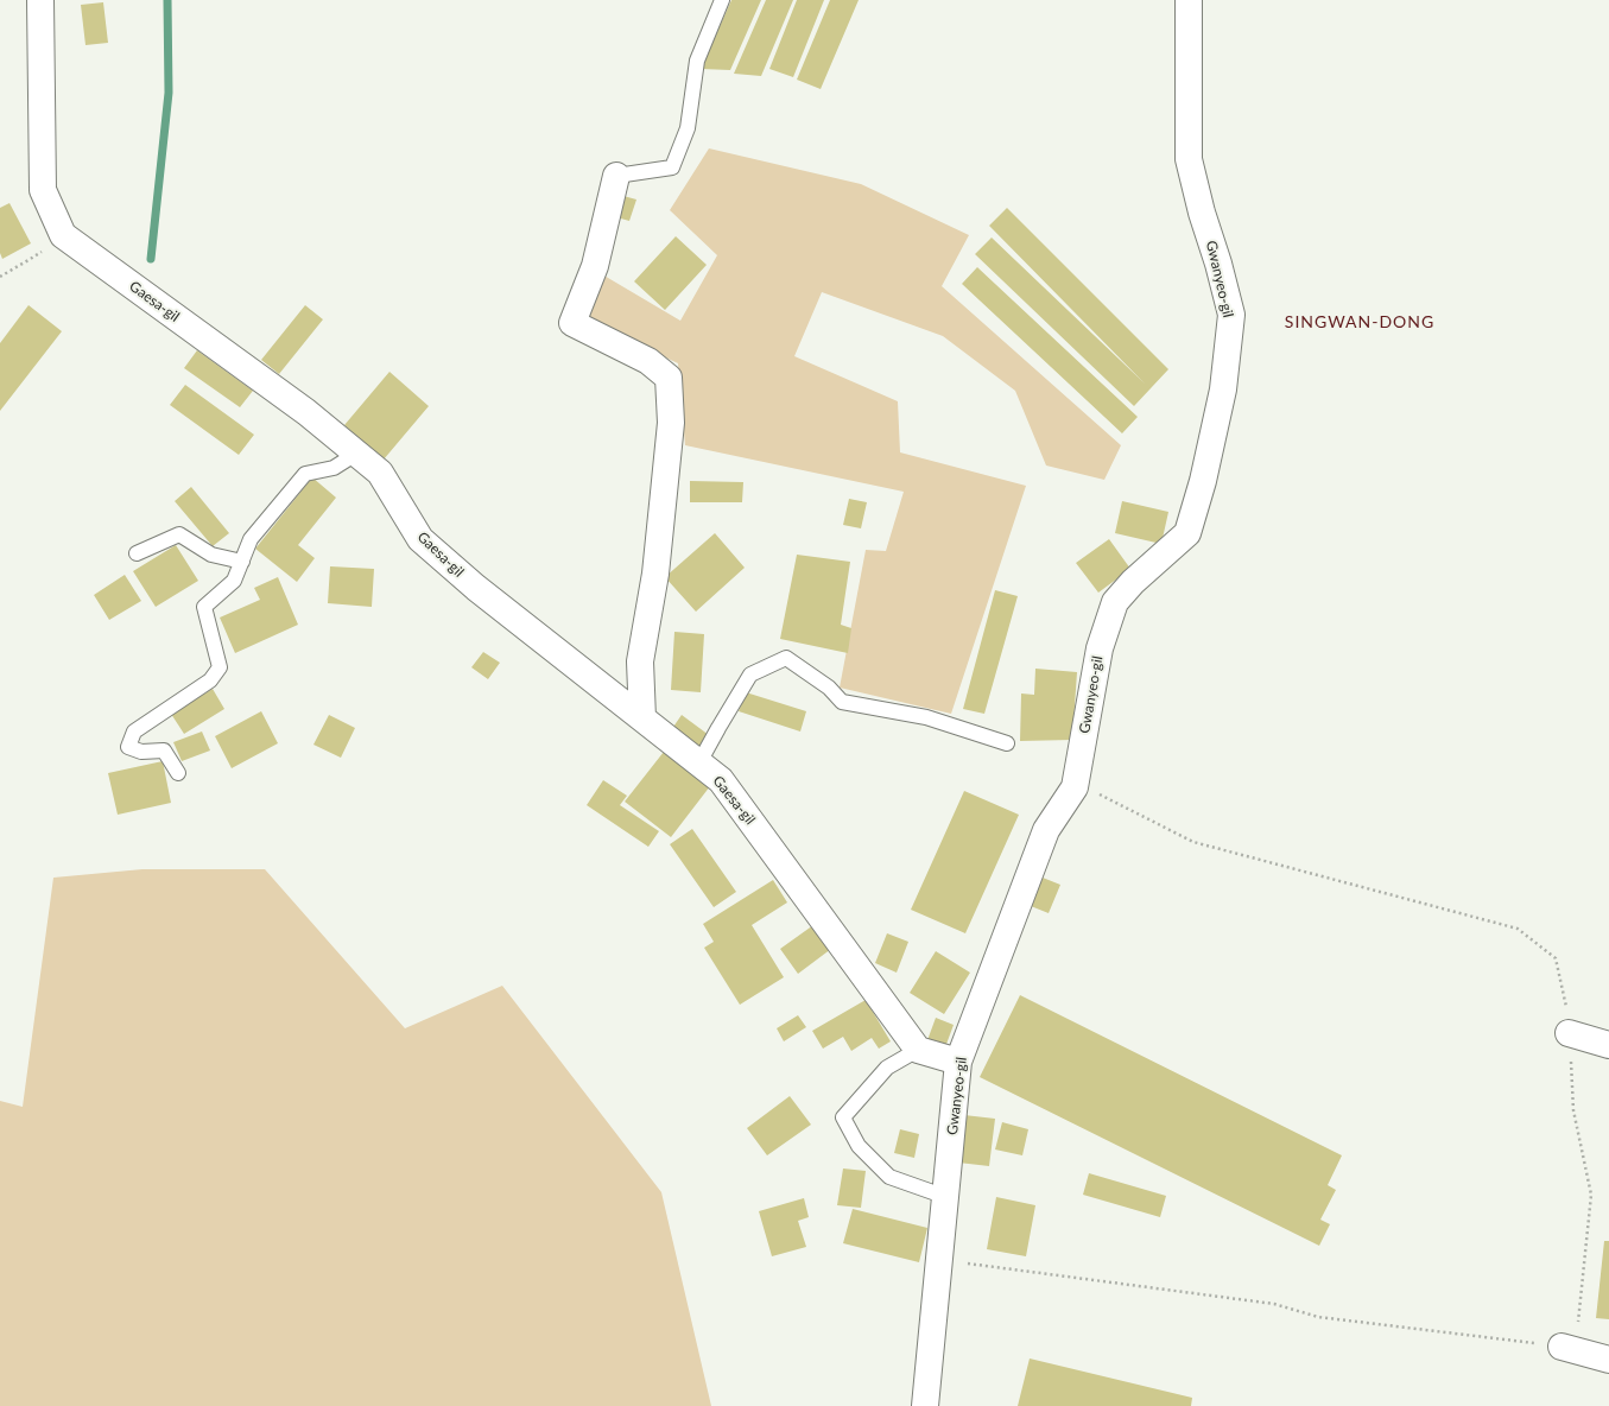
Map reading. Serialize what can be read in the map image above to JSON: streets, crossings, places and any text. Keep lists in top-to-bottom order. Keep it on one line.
{"streets":{"street":["Gwanyeo-gil","Gaesa-gil"]},"districts":["SINGWAN-DONG"]}
